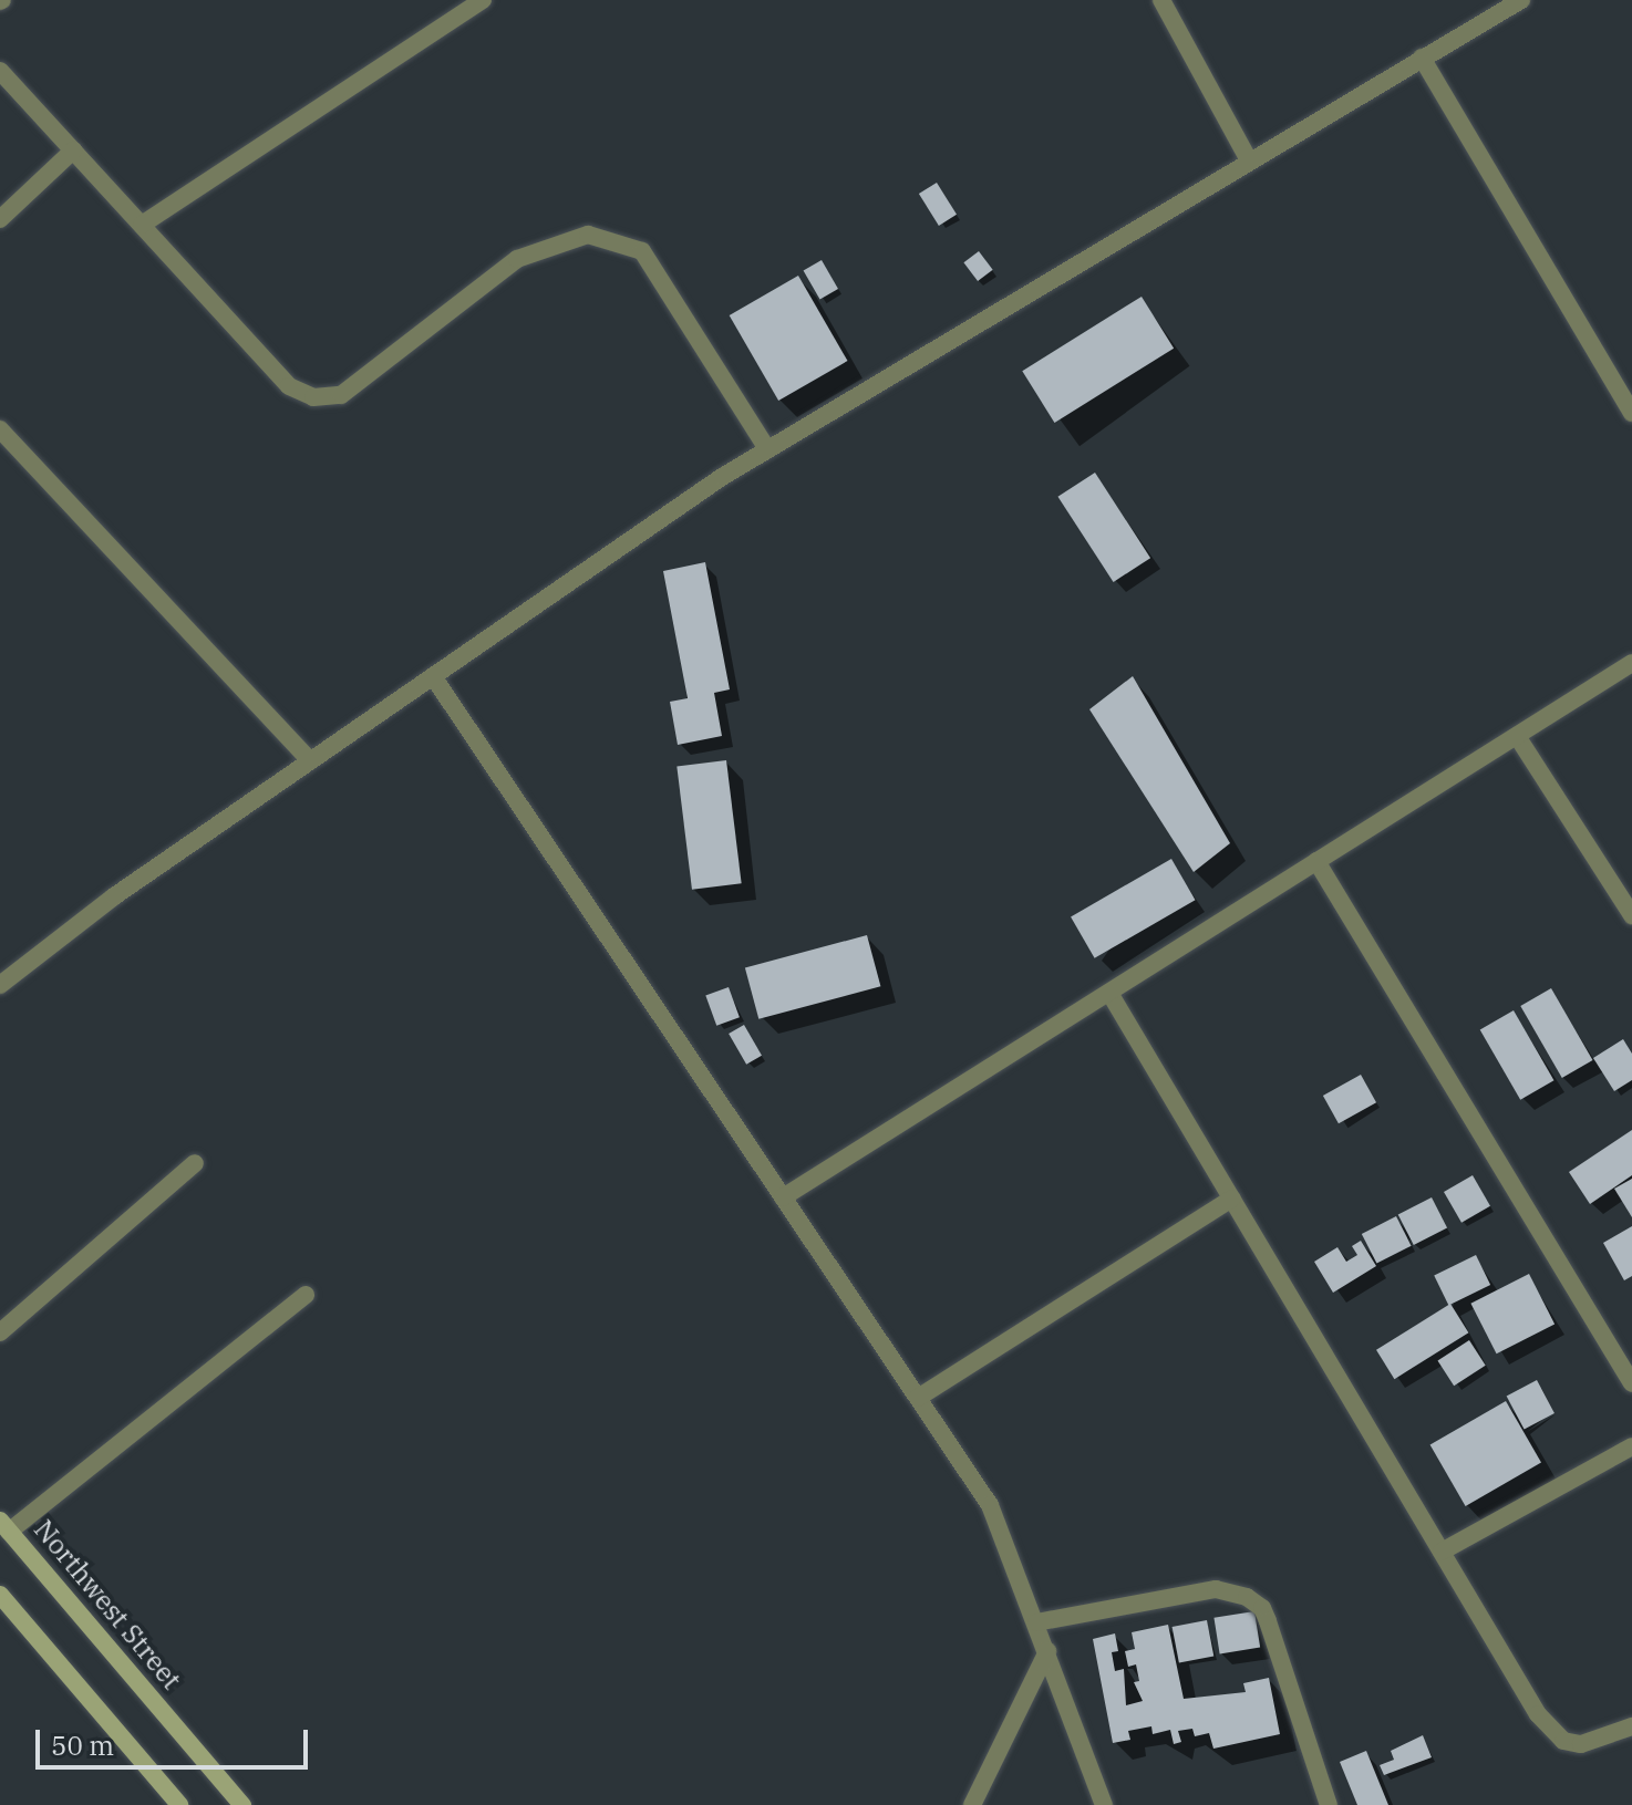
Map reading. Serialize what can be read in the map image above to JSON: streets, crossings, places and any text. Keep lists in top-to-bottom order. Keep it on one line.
{"streets":{"main road":["Northwest Street"]},"scale_bar":"50 m"}
